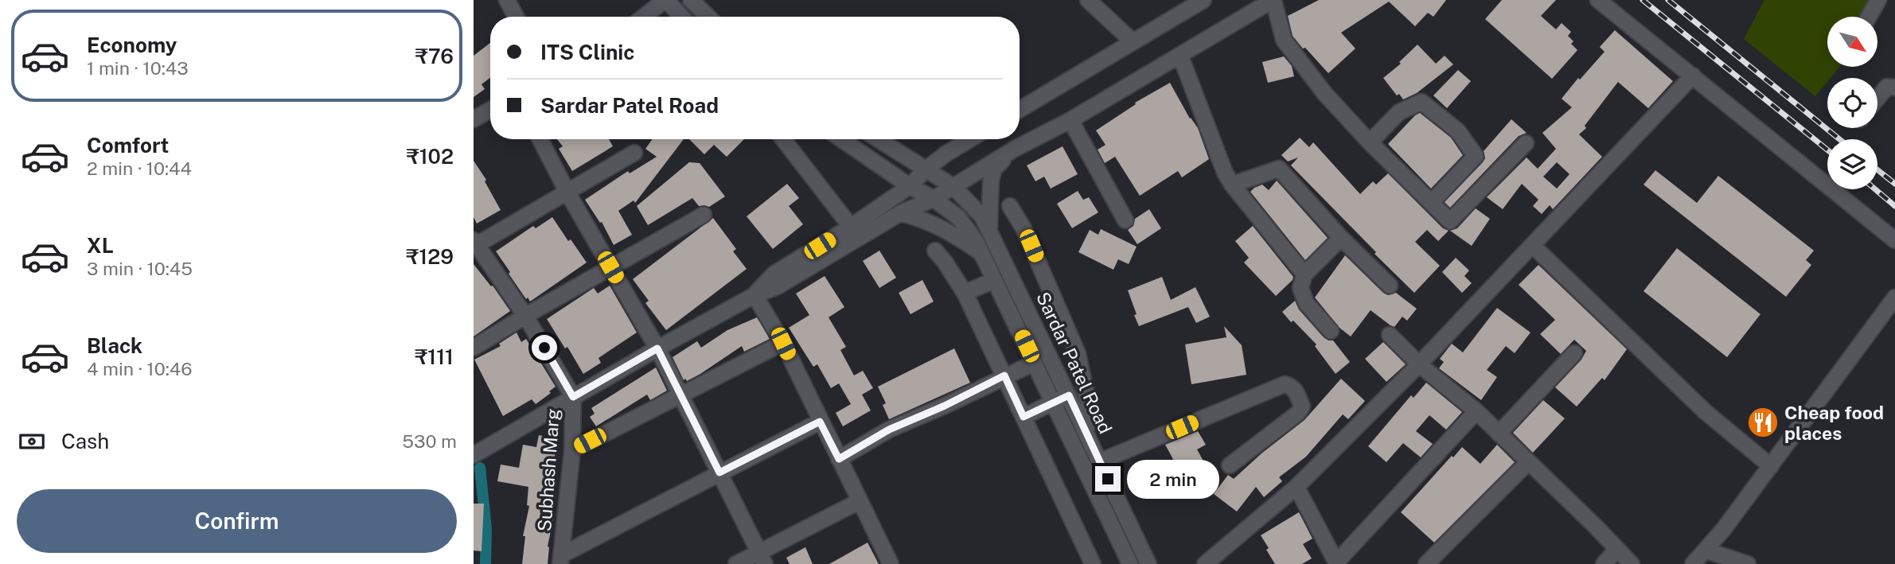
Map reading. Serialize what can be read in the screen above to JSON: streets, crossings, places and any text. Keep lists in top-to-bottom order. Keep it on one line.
{"streets":{"street":["Sardar Patel Road","Subhash Marg"]},"places":{"restaurant":["Cheap food places"]},"north":"bottom right","page":{"list":[{"name":"Economy","note":"1 min · 10:43","value":"₹76"},{"name":"Comfort","note":"2 min · 10:44","value":"₹102"},{"name":"XL","note":"3 min · 10:45","value":"₹129"},{"name":"Black","note":"4 min · 10:46","value":"₹111"}],"banner":["ITS Clinic","Sardar Patel Road"],"pay":["Cash","530 m"],"bubble":"2 min","buttons":"Confirm"}}
